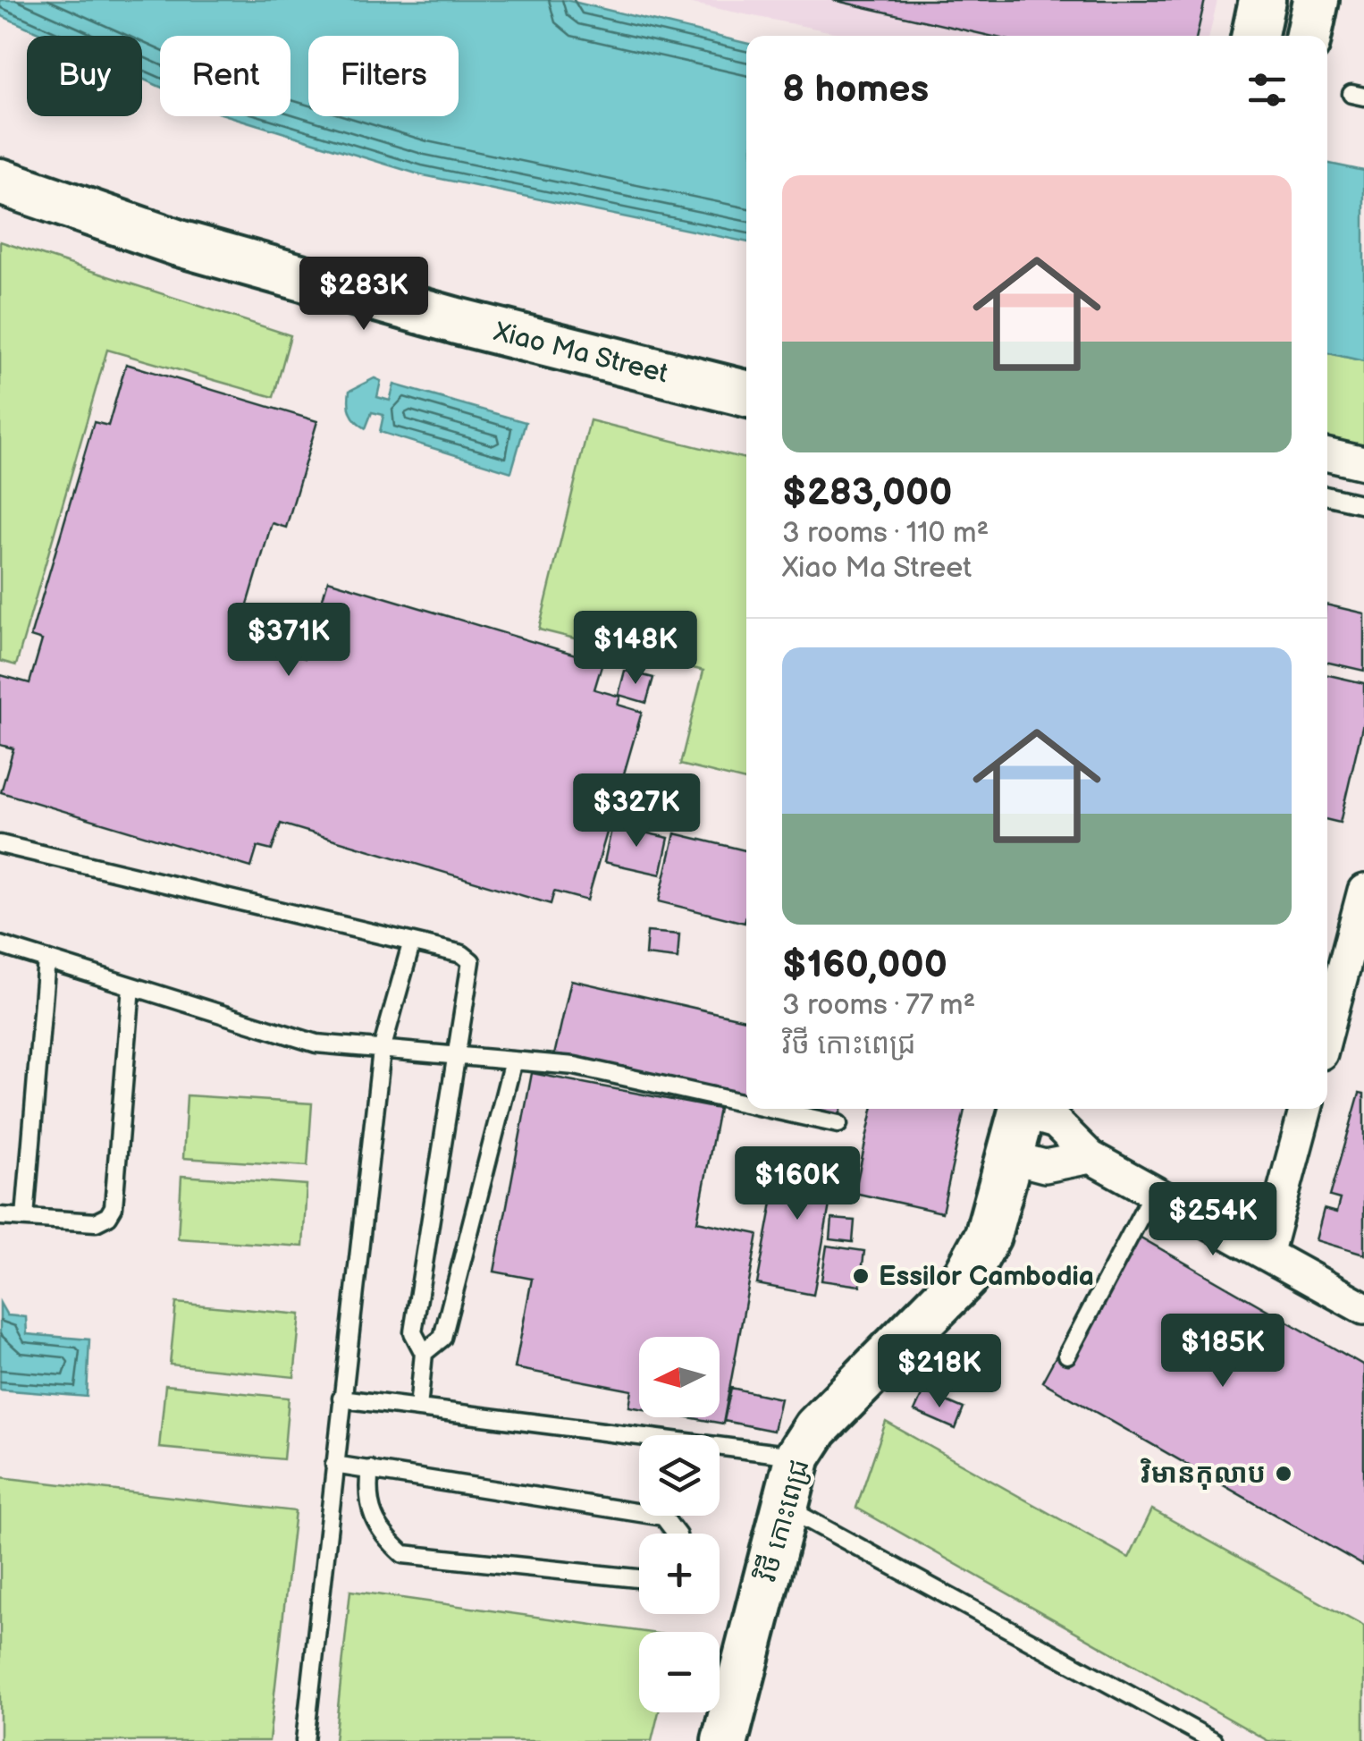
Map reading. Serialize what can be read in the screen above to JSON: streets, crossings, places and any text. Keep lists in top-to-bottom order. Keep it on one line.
{"streets":{"main road":["Xiao Ma Street","វិថី កោះពេជ្រ"]},"places":["Essilor Cambodia","វិមានកុលាប"],"north":"left","page":{"chip":["Buy","Rent","Filters"],"heading":"8 homes","list":[{"name":"$283,000","note":"3 rooms · 110 m² · Xiao Ma Street"},{"name":"$160,000","note":"3 rooms · 77 m² · វិថី កោះពេជ្រ"}],"price":["$283K","$371K","$148K","$327K","$160K","$254K","$185K","$218K"],"map_buttons":["+","−"]}}
